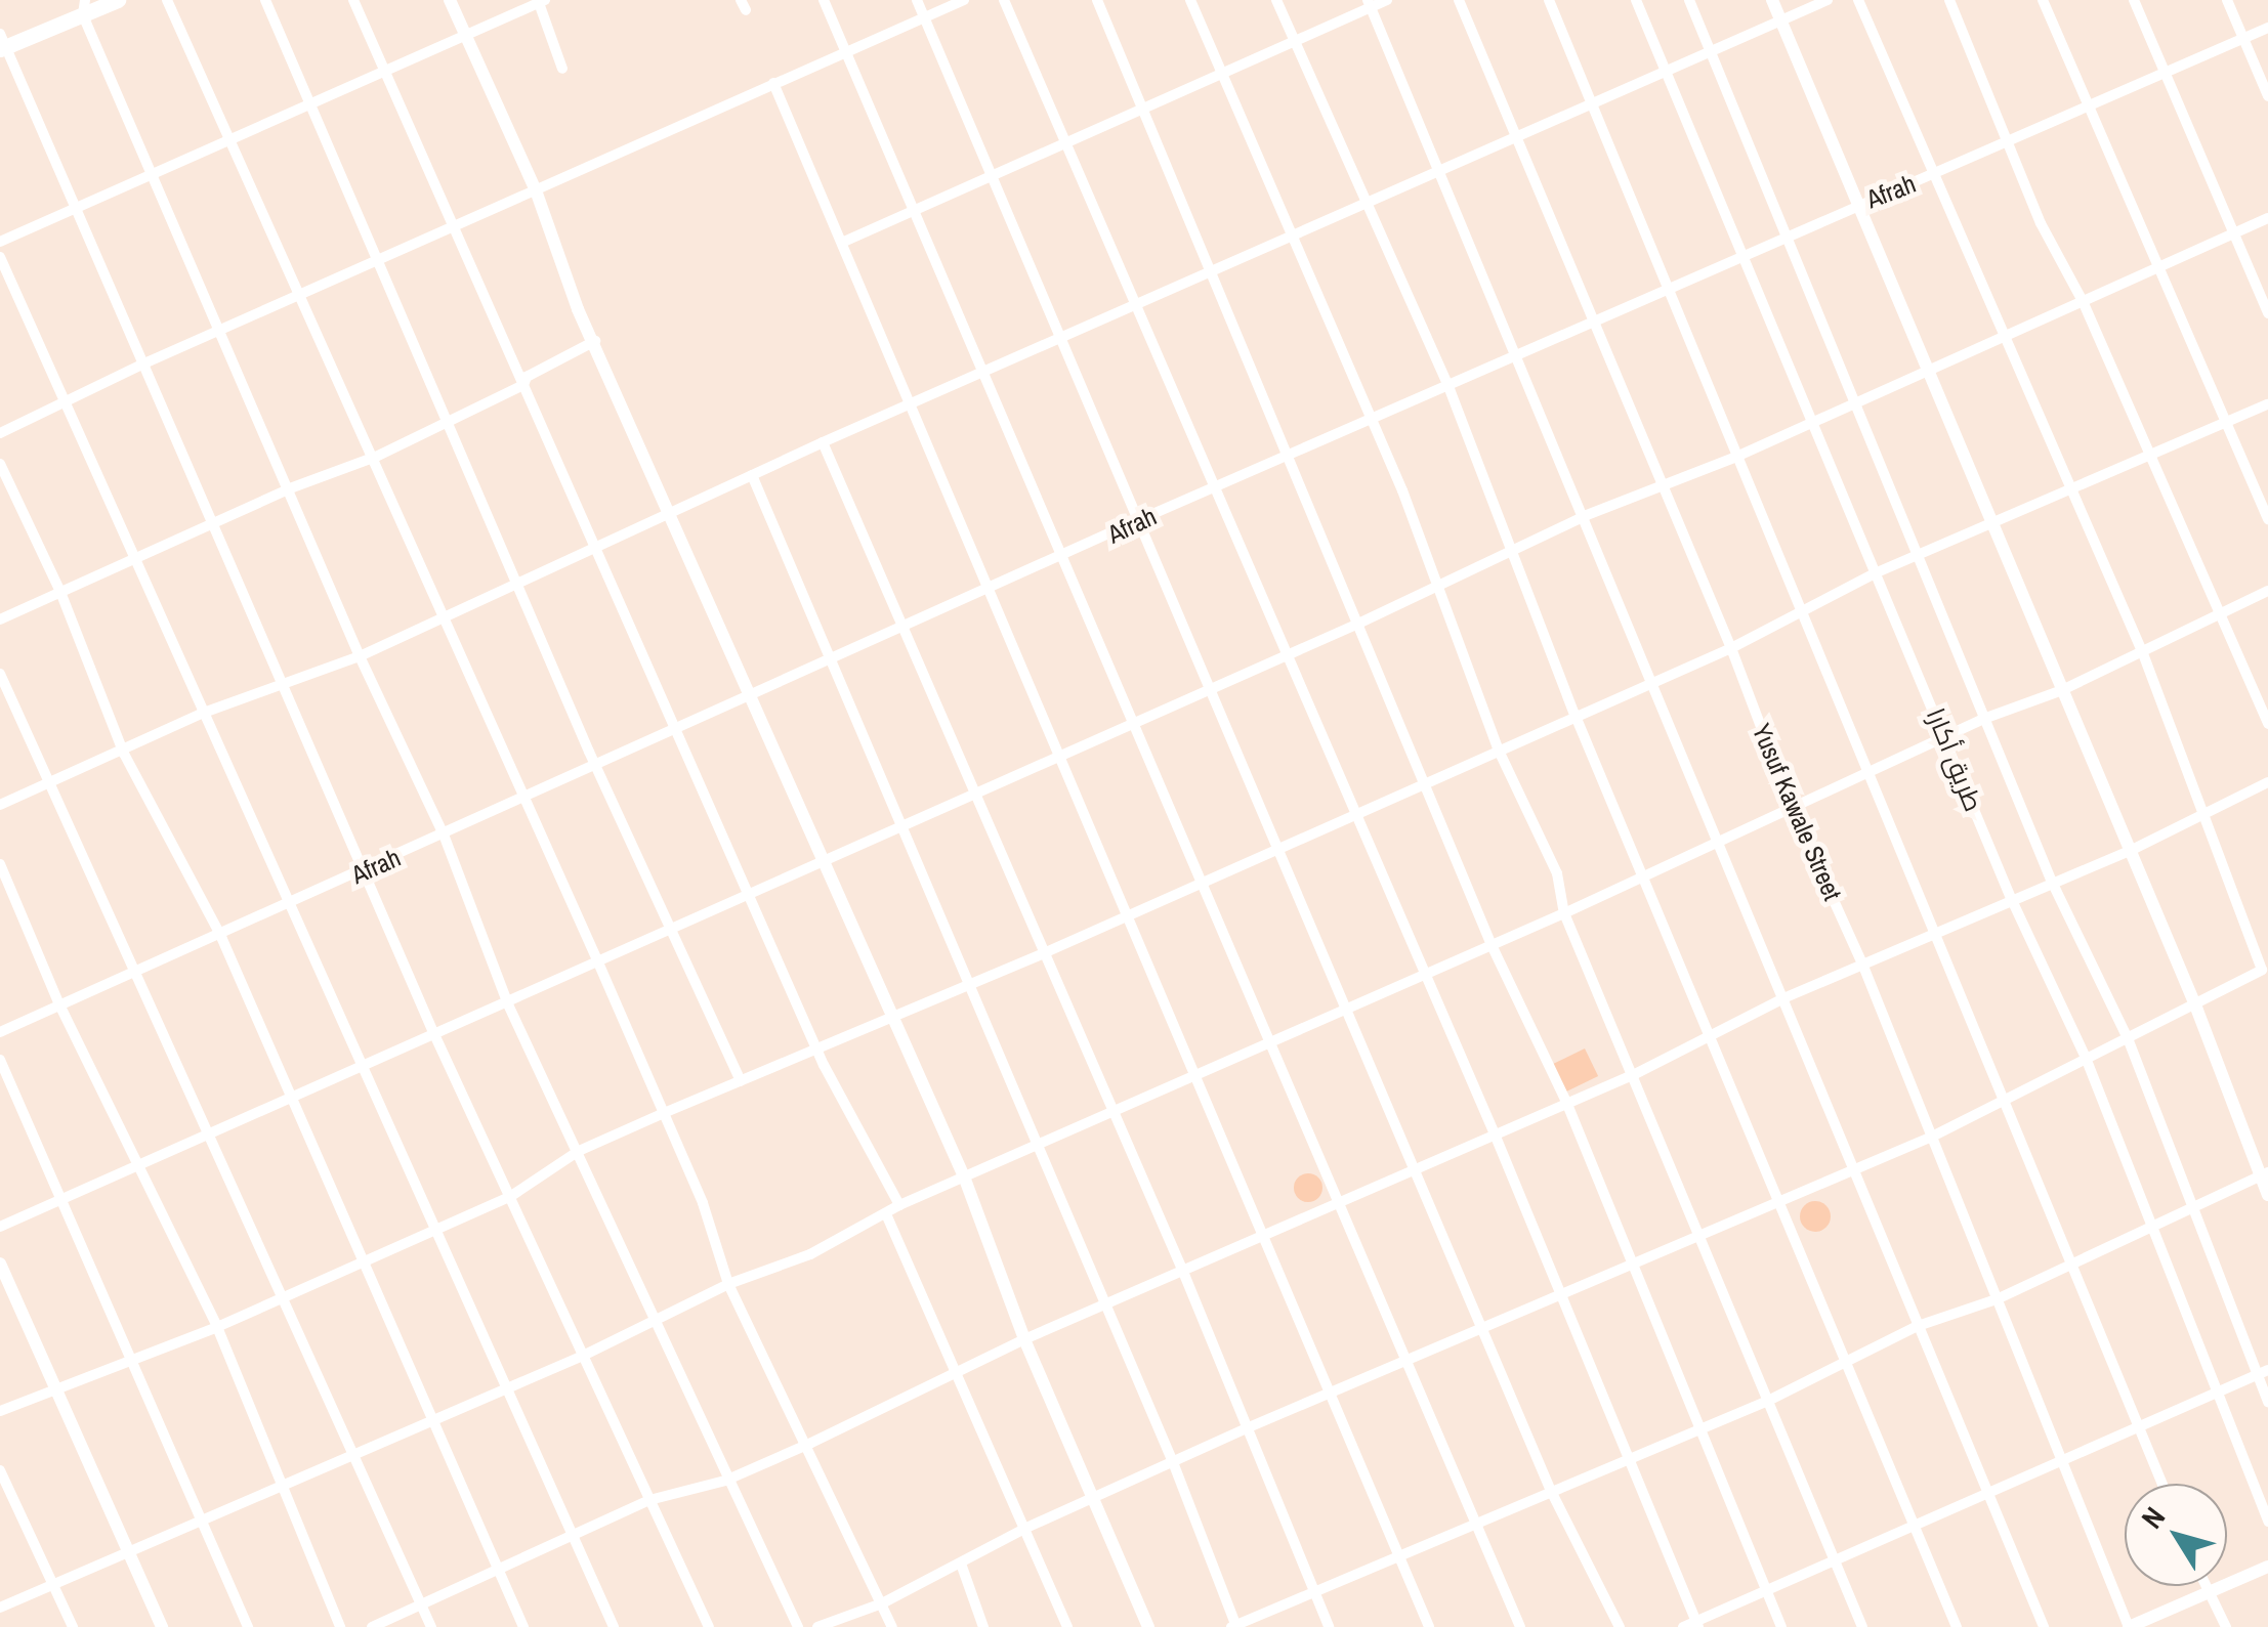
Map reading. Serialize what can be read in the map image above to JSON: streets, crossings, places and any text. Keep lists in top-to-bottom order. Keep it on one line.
{"streets":{"street":["Afrah","طريق أكارا","Yusuf Kawale Street"]},"crossings":[["Afrah","طريق أكارا"],["Afrah","Yusuf Kawale Street"]],"north":"top left"}
